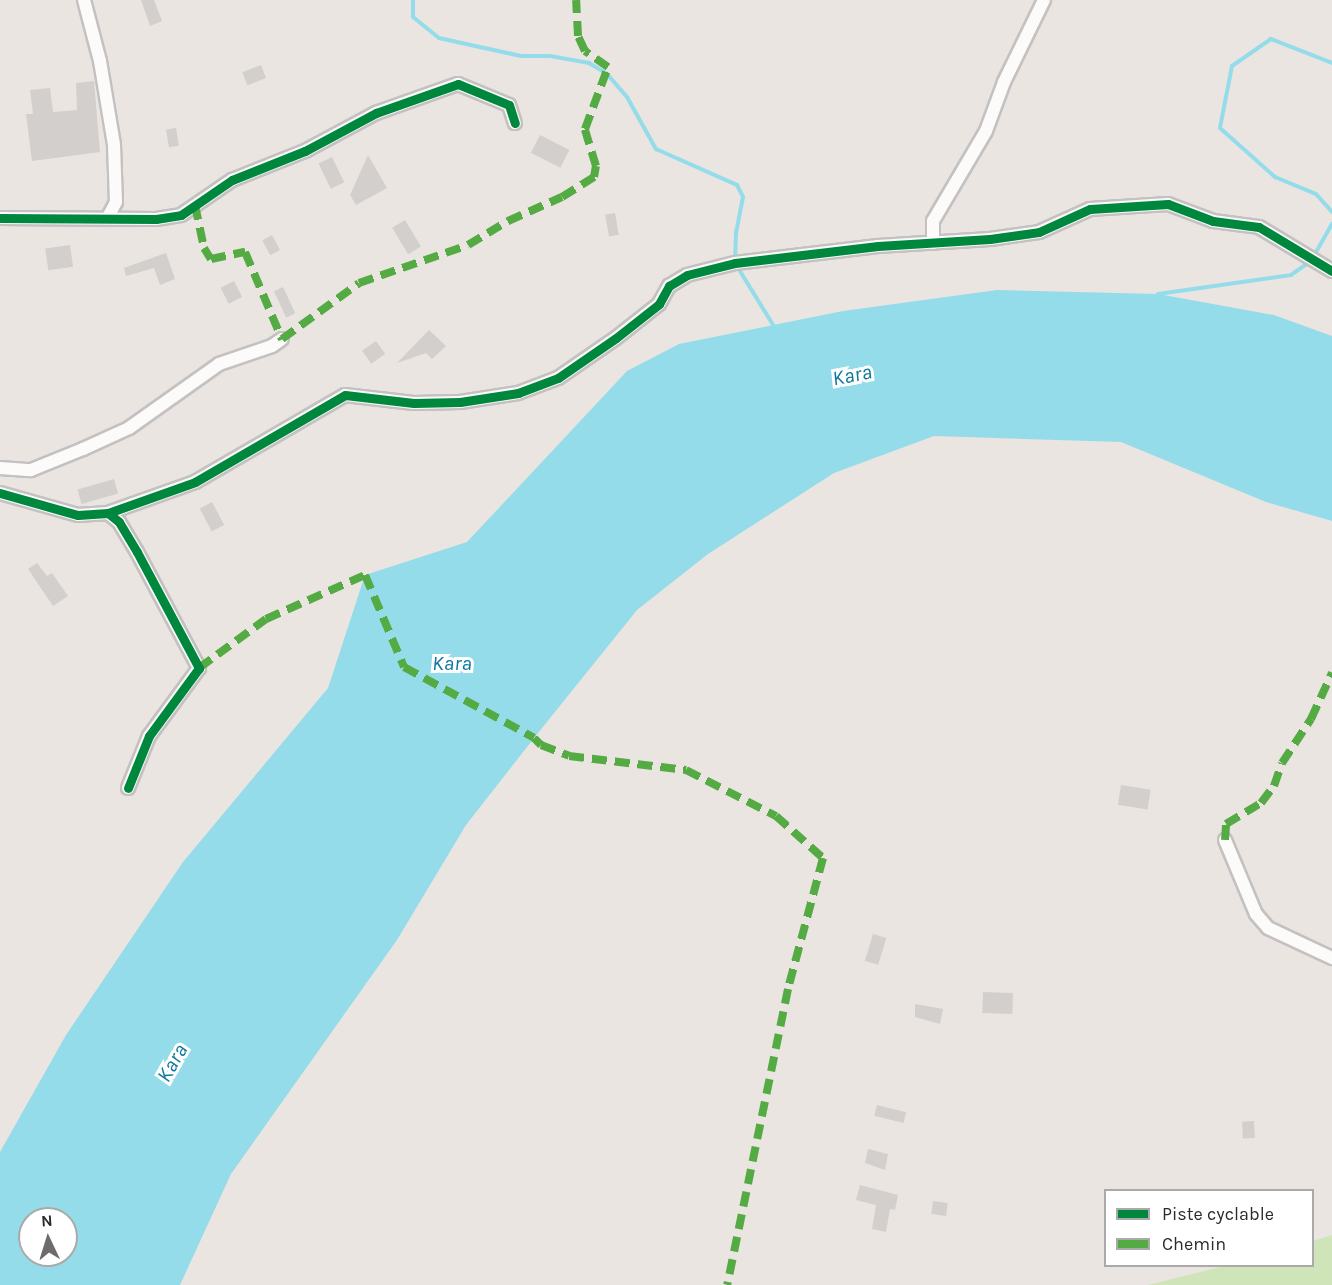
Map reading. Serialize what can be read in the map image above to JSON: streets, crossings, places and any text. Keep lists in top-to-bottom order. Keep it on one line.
{"water":["Kara"],"legend":["Piste cyclable","Chemin"],"north":"top"}
